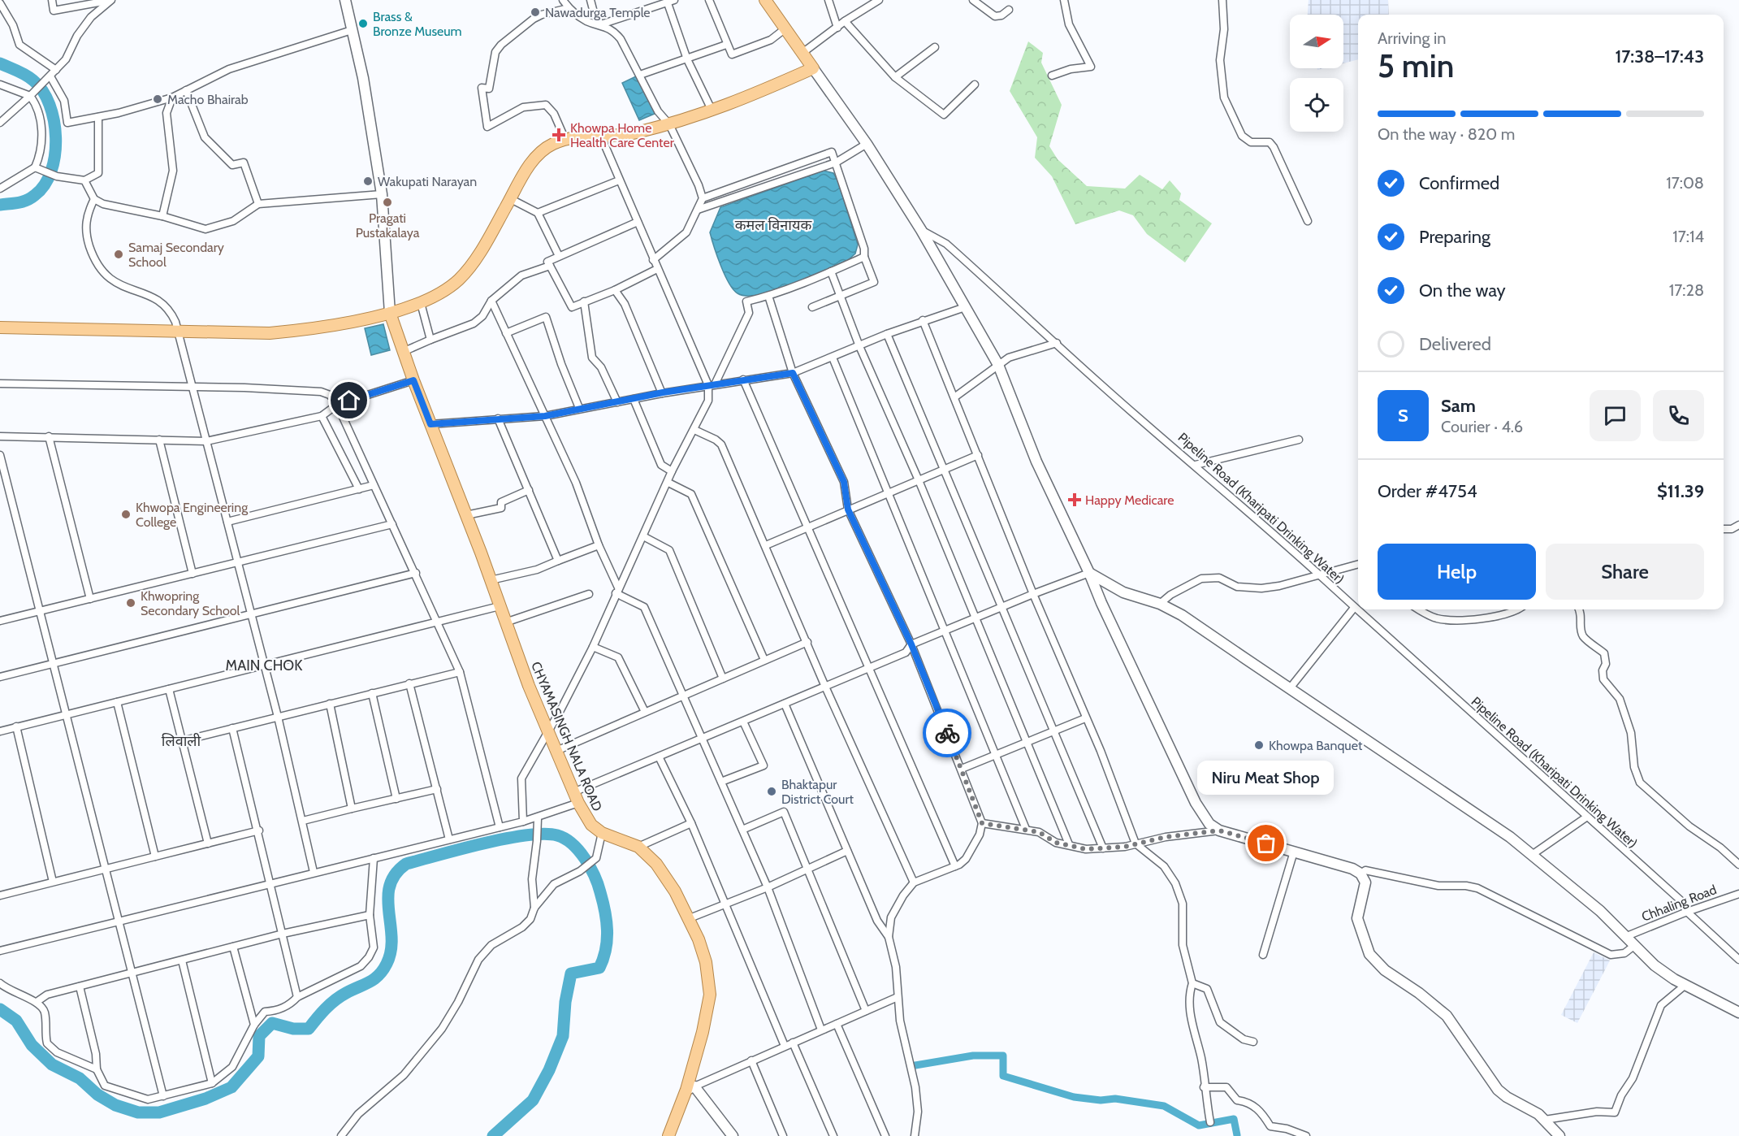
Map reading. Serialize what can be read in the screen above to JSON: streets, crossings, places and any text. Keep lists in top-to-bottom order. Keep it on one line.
{"streets":{"main road":["CHYAMASINGH NALA ROAD"],"street":["Pipeline Road (Kharipati Drinking Water)","Chhaling Road"]},"crossings":[["Pipeline Road (Kharipati Drinking Water)","Chhaling Road"]],"districts":["कमल विनायक","MAIN CHOK","लिवाली"],"places":{"other":["Nawadurga Temple","Brass & Bronze Museum","Macho Bhairab","Wakupati Narayan","Pragati Pustakalaya","Samaj Secondary School","Khwopa Engineering College","Khwopring Secondary School","Khowpa Banquet","Bhaktapur District Court","Niru Meat Shop"],"health":["Khowpa Home Health Care Center","Happy Medicare"]},"north":"right","page":{"heading":["5 min","Arriving in","17:38–17:43"],"panel":["Sam","Courier · 4.6","Order #4754","$11.39"],"bar":"On the way · 820 m","list":[["Confirmed","17:08"],["Preparing","17:14"],["On the way","17:28"],"Delivered"],"round":"S","buttons":["Help","Share"],"bubble":"Niru Meat Shop"}}
